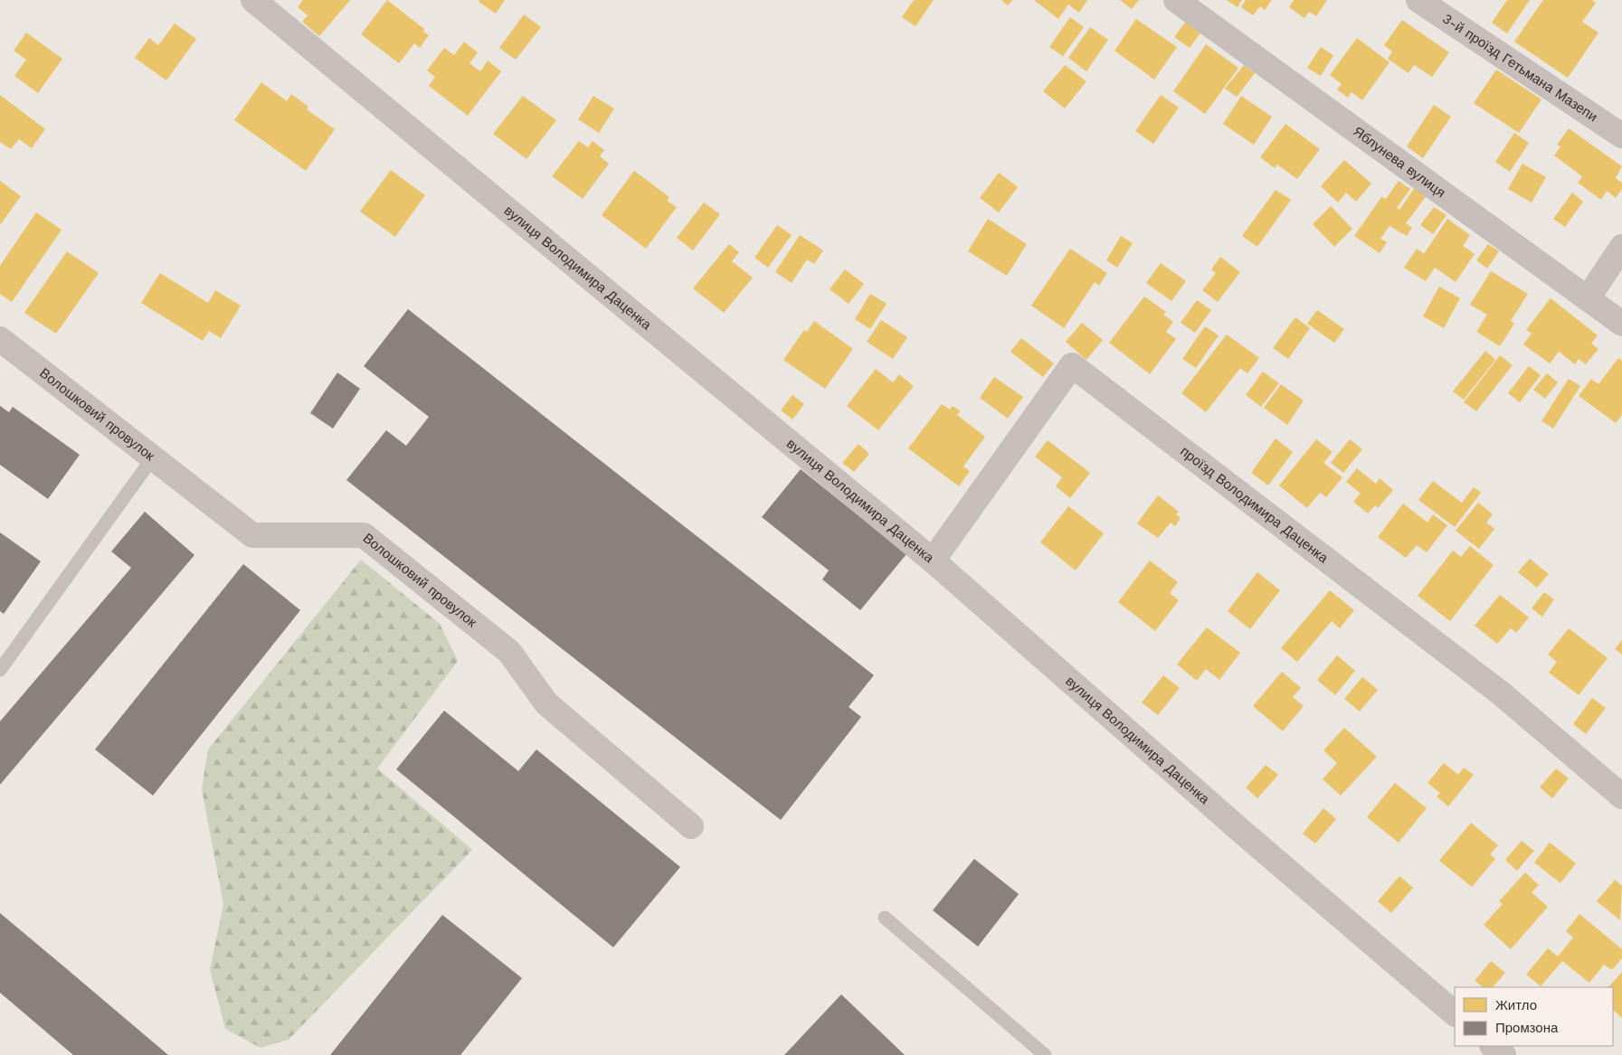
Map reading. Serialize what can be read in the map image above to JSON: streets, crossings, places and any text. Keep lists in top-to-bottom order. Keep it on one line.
{"streets":{"street":["3-й проїзд Гетьмана Мазепи","Яблунева вулиця","вулиця Володимира Даценка","Волошковий провулок","проїзд Володимира Даценка"]},"crossings":[["вулиця Володимира Даценка","проїзд Володимира Даценка"]],"legend":["Житло","Промзона"]}
